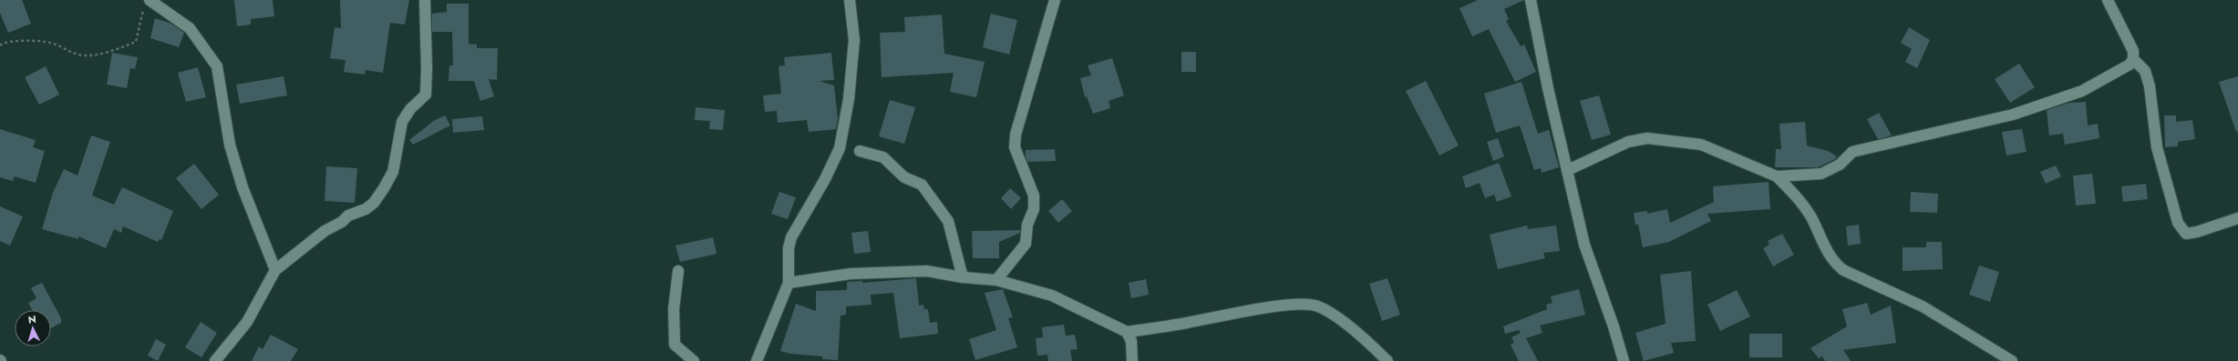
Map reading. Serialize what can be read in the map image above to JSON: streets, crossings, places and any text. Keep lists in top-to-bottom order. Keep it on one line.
{"north":"top"}
